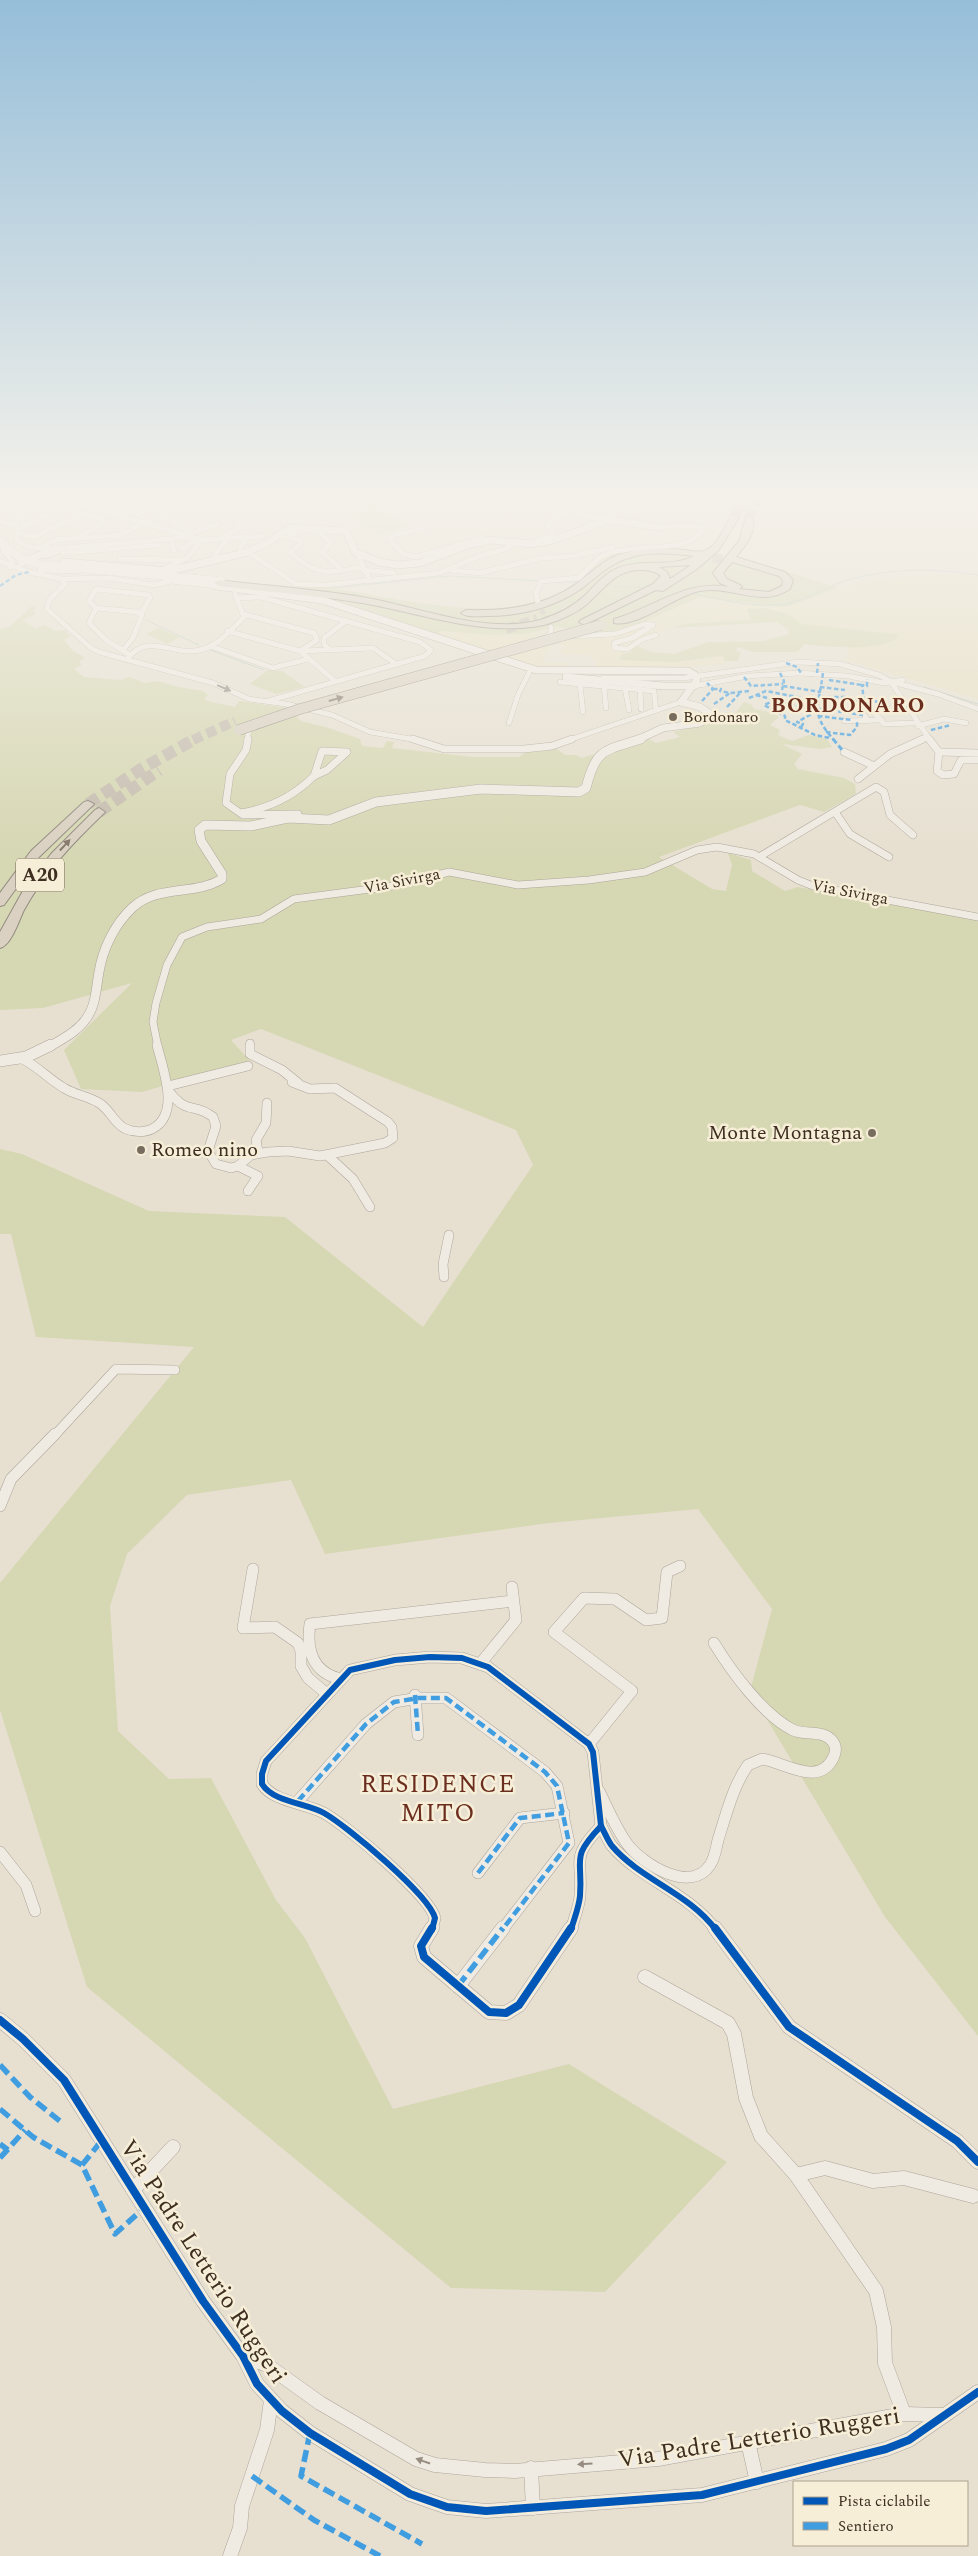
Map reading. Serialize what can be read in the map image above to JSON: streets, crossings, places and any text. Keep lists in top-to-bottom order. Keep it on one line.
{"streets":{"highway":["A20"],"street":["Via Sivirga","Via Padre Letterio Ruggeri"]},"districts":["BORDONARO","RESIDENCE MITO"],"places":["Bordonaro","Monte Montagna","Romeo nino"],"legend":["Pista ciclabile","Sentiero"]}
